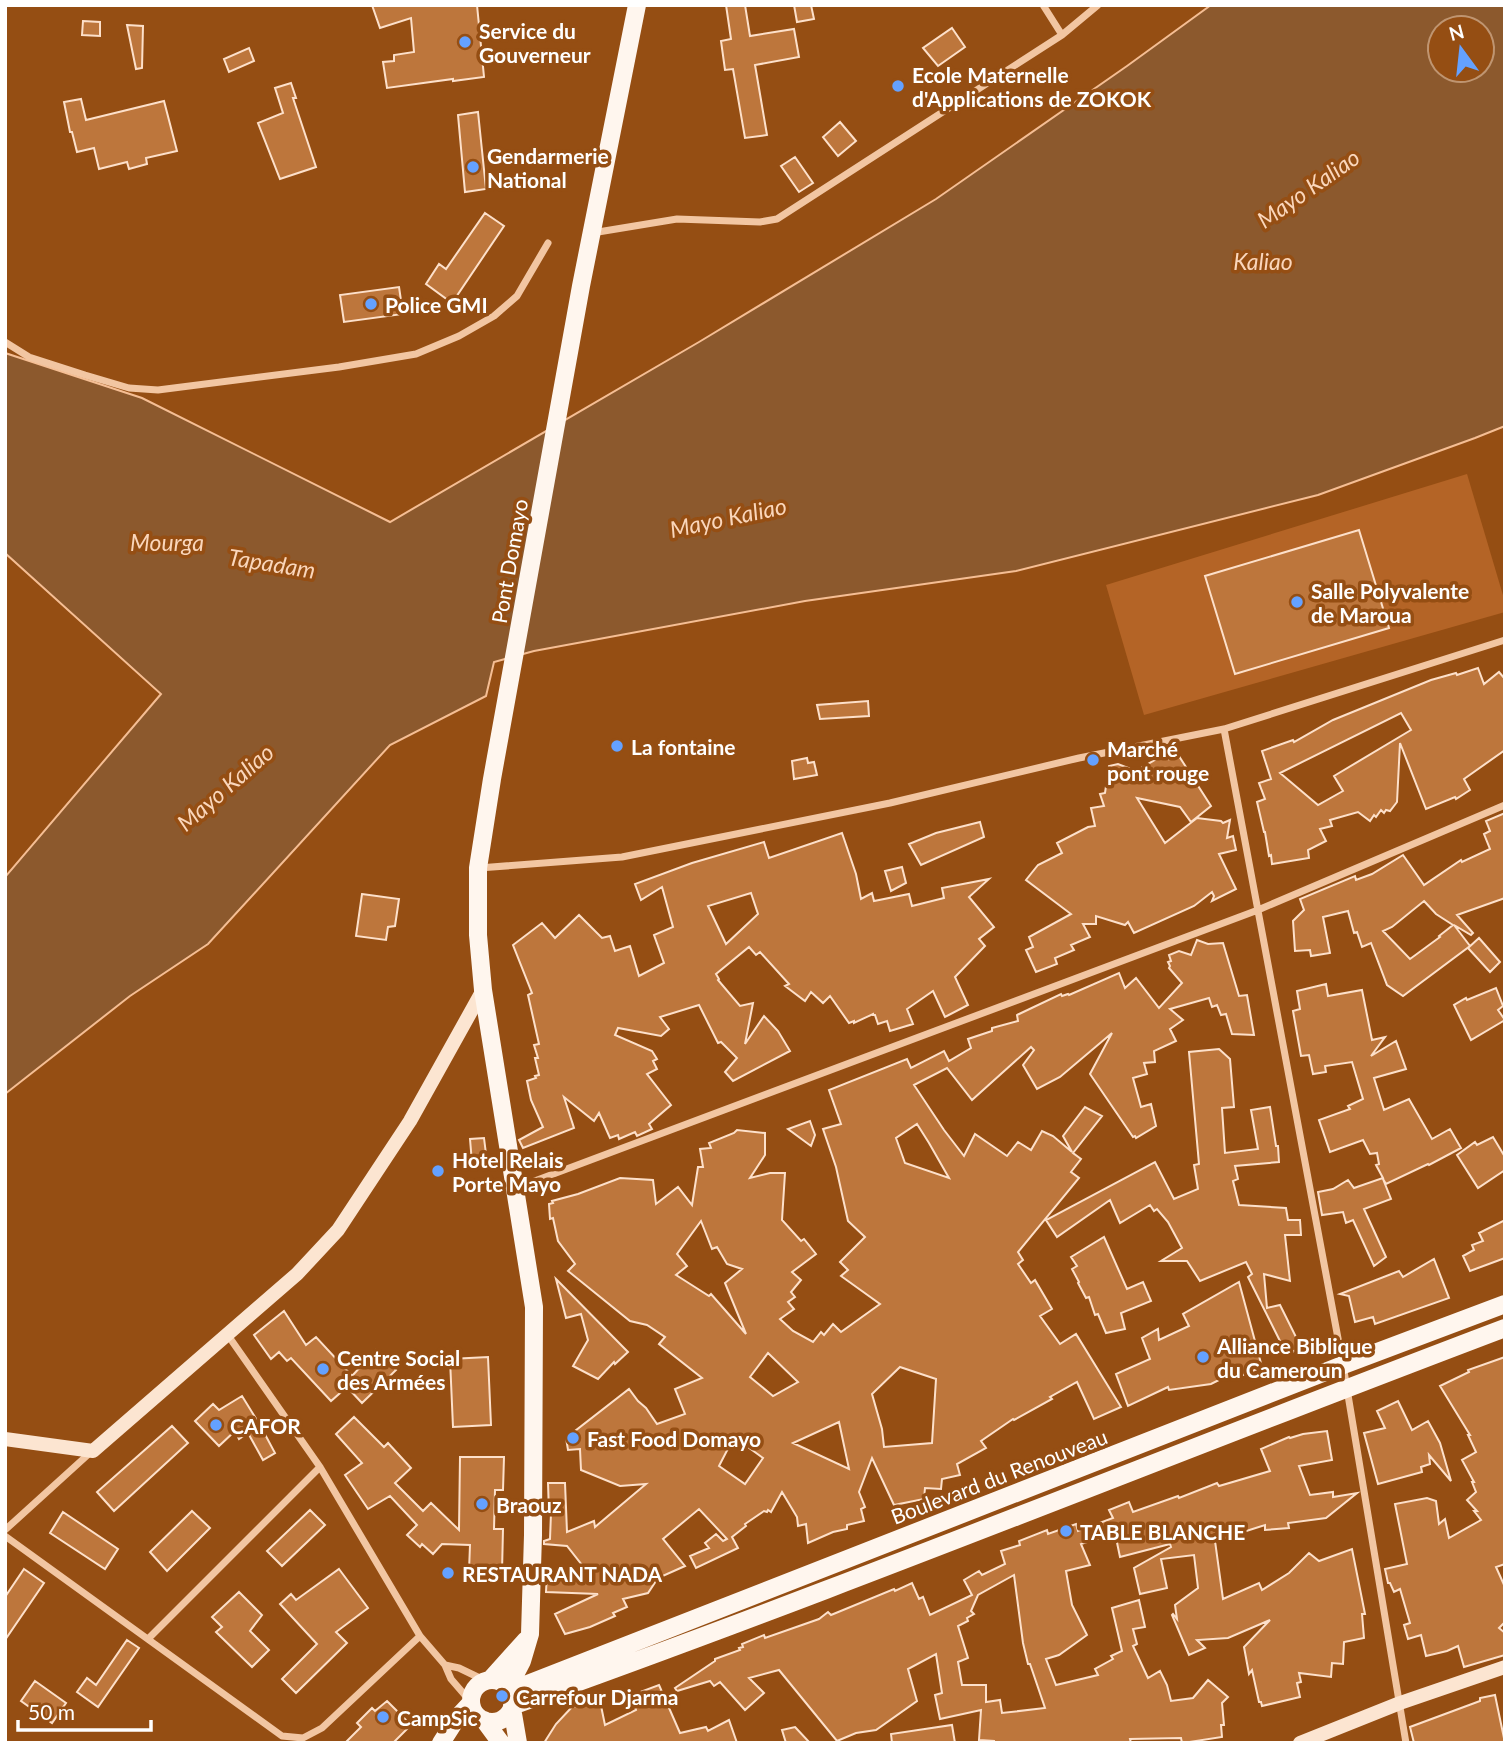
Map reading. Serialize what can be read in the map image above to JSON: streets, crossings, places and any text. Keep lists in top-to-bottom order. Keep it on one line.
{"streets":{"main road":["Pont Domayo","Boulevard du Renouveau"]},"crossings":[["Pont Domayo","Boulevard du Renouveau"]],"water":["Mayo Kaliao","Kaliao","Mourga","Tapadam"],"places":["Service du Gouverneur","Ecole Maternelle d'Applications de ZOKOK","Gendarmerie National","Police GMI","Salle Polyvalente de Maroua","La fontaine","Marché pont rouge","Hotel Relais Porte Mayo","Alliance Biblique du Cameroun","Centre Social des Armées","CAFOR","Fast Food Domayo","Braouz","TABLE BLANCHE","RESTAURANT NADA","Carrefour Djarma","CampSic"],"scale_bar":"50 m","north":"top"}
